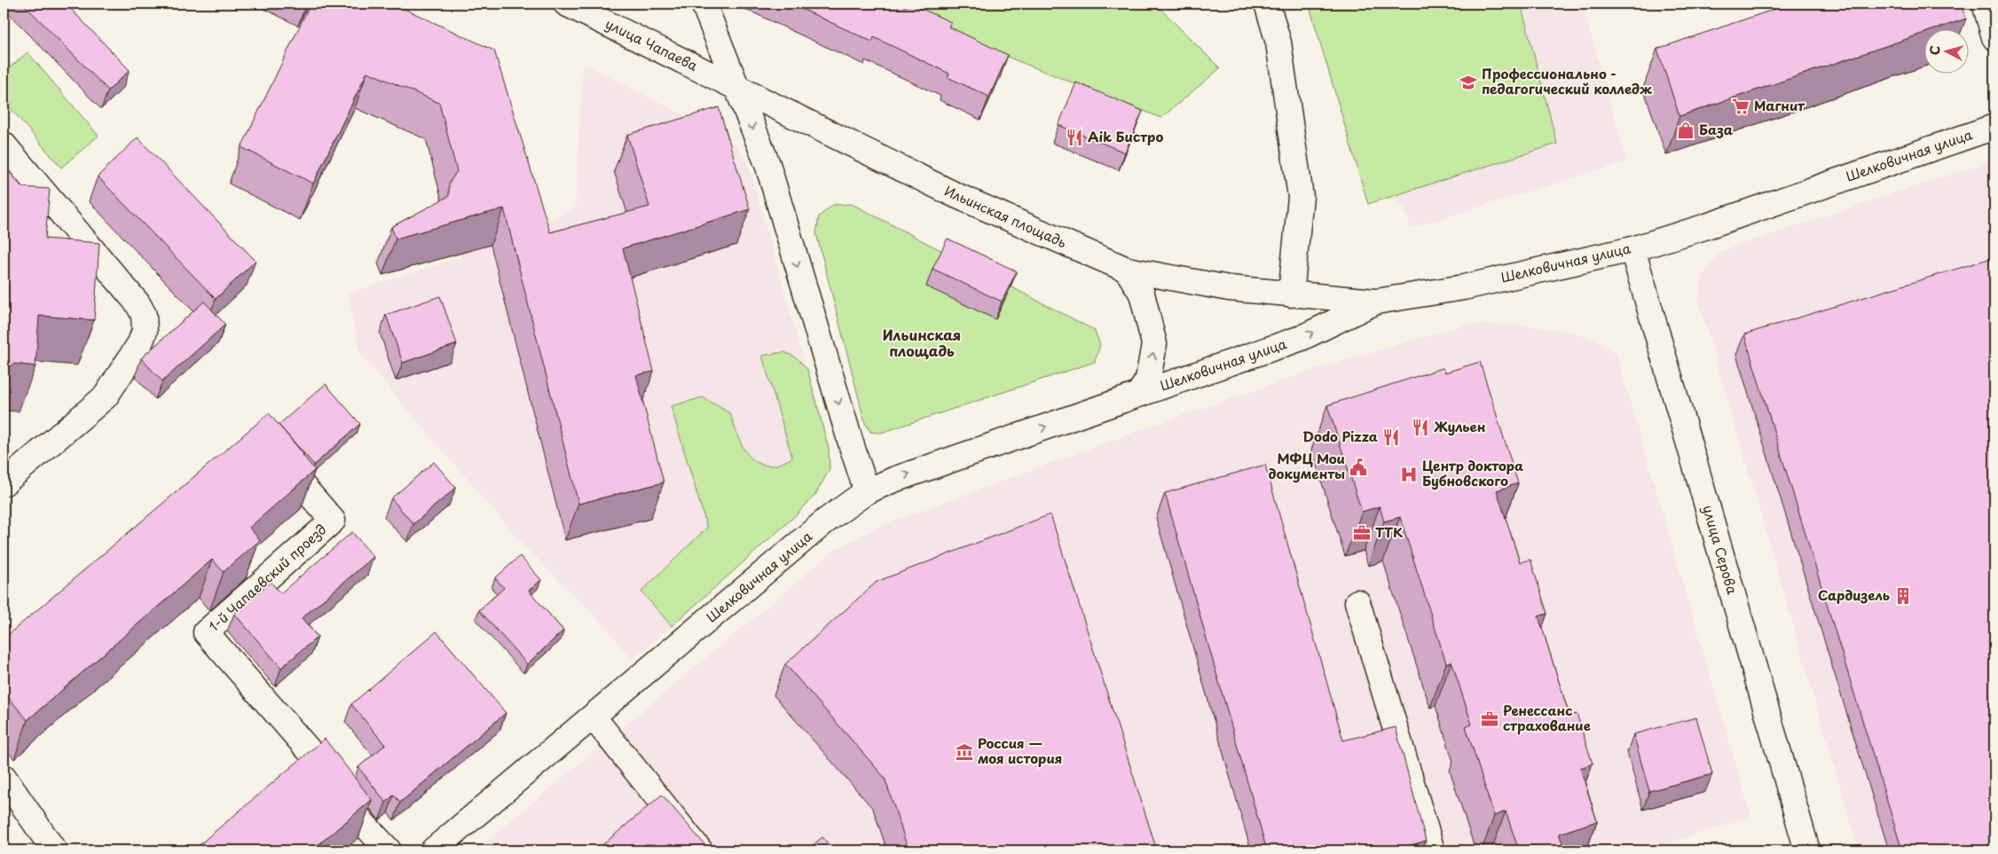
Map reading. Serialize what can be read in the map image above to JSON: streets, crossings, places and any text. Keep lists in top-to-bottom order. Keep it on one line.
{"streets":{"street":["улица Чапаева","Шелковичная улица","Ильинская площадь","улица Серова","1-й Чапаевский проезд"]},"crossings":[["улица Чапаева","Ильинская площадь"],["Шелковичная улица","Ильинская площадь"],["Шелковичная улица","улица Серова"]],"districts":["Ильинская площадь"],"places":{"school or university":["Профессионально - педагогический колледж"],"supermarket":["Магнит"],"shop":["База"],"restaurant":["Aik Бистро","Жульен","Dodo Pizza"],"public building":["МФЦ Мои документы"],"hospital":["Центр доктора Бубновского"],"office":["ТТК","Ренессанс страхование"],"building":["Сардизель"],"museum":["Россия — моя история"]},"north":"left"}
